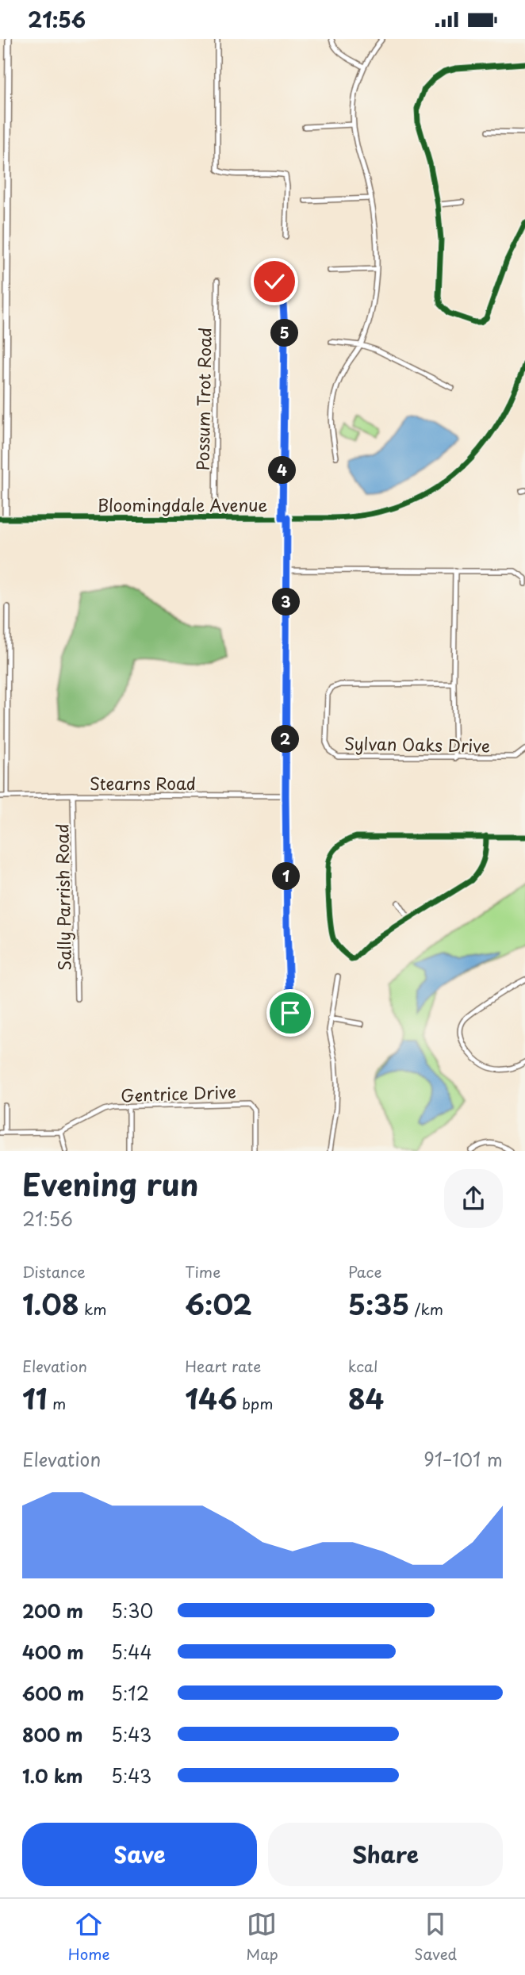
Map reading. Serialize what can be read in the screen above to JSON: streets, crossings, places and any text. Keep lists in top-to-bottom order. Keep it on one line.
{"streets":{"street":["Possum Trot Road","Bloomingdale Avenue","Sylvan Oaks Drive","Stearns Road","Sally Parrish Road","Gentrice Drive"]},"crossings":[["Possum Trot Road","Bloomingdale Avenue"],["Stearns Road","Sally Parrish Road"]],"page":{"status":"21:56","pins":["5","4","3","2","1"],"heading":["Evening run","21:56"],"stats":[["Distance","1.08 km"],["Time","6:02"],["Pace","5:35 /km"],["Elevation","11 m"],["Heart rate","146 bpm"],["kcal","84"]],"chart":["Elevation","91–101 m"],"list":[{"name":"200 m","note":"5:30"},{"name":"400 m","note":"5:44"},{"name":"600 m","note":"5:12"},{"name":"800 m","note":"5:43"},{"name":"1.0 km","note":"5:43"}],"buttons":["Save","Share"],"tabs":["Home","Map","Saved"]}}
